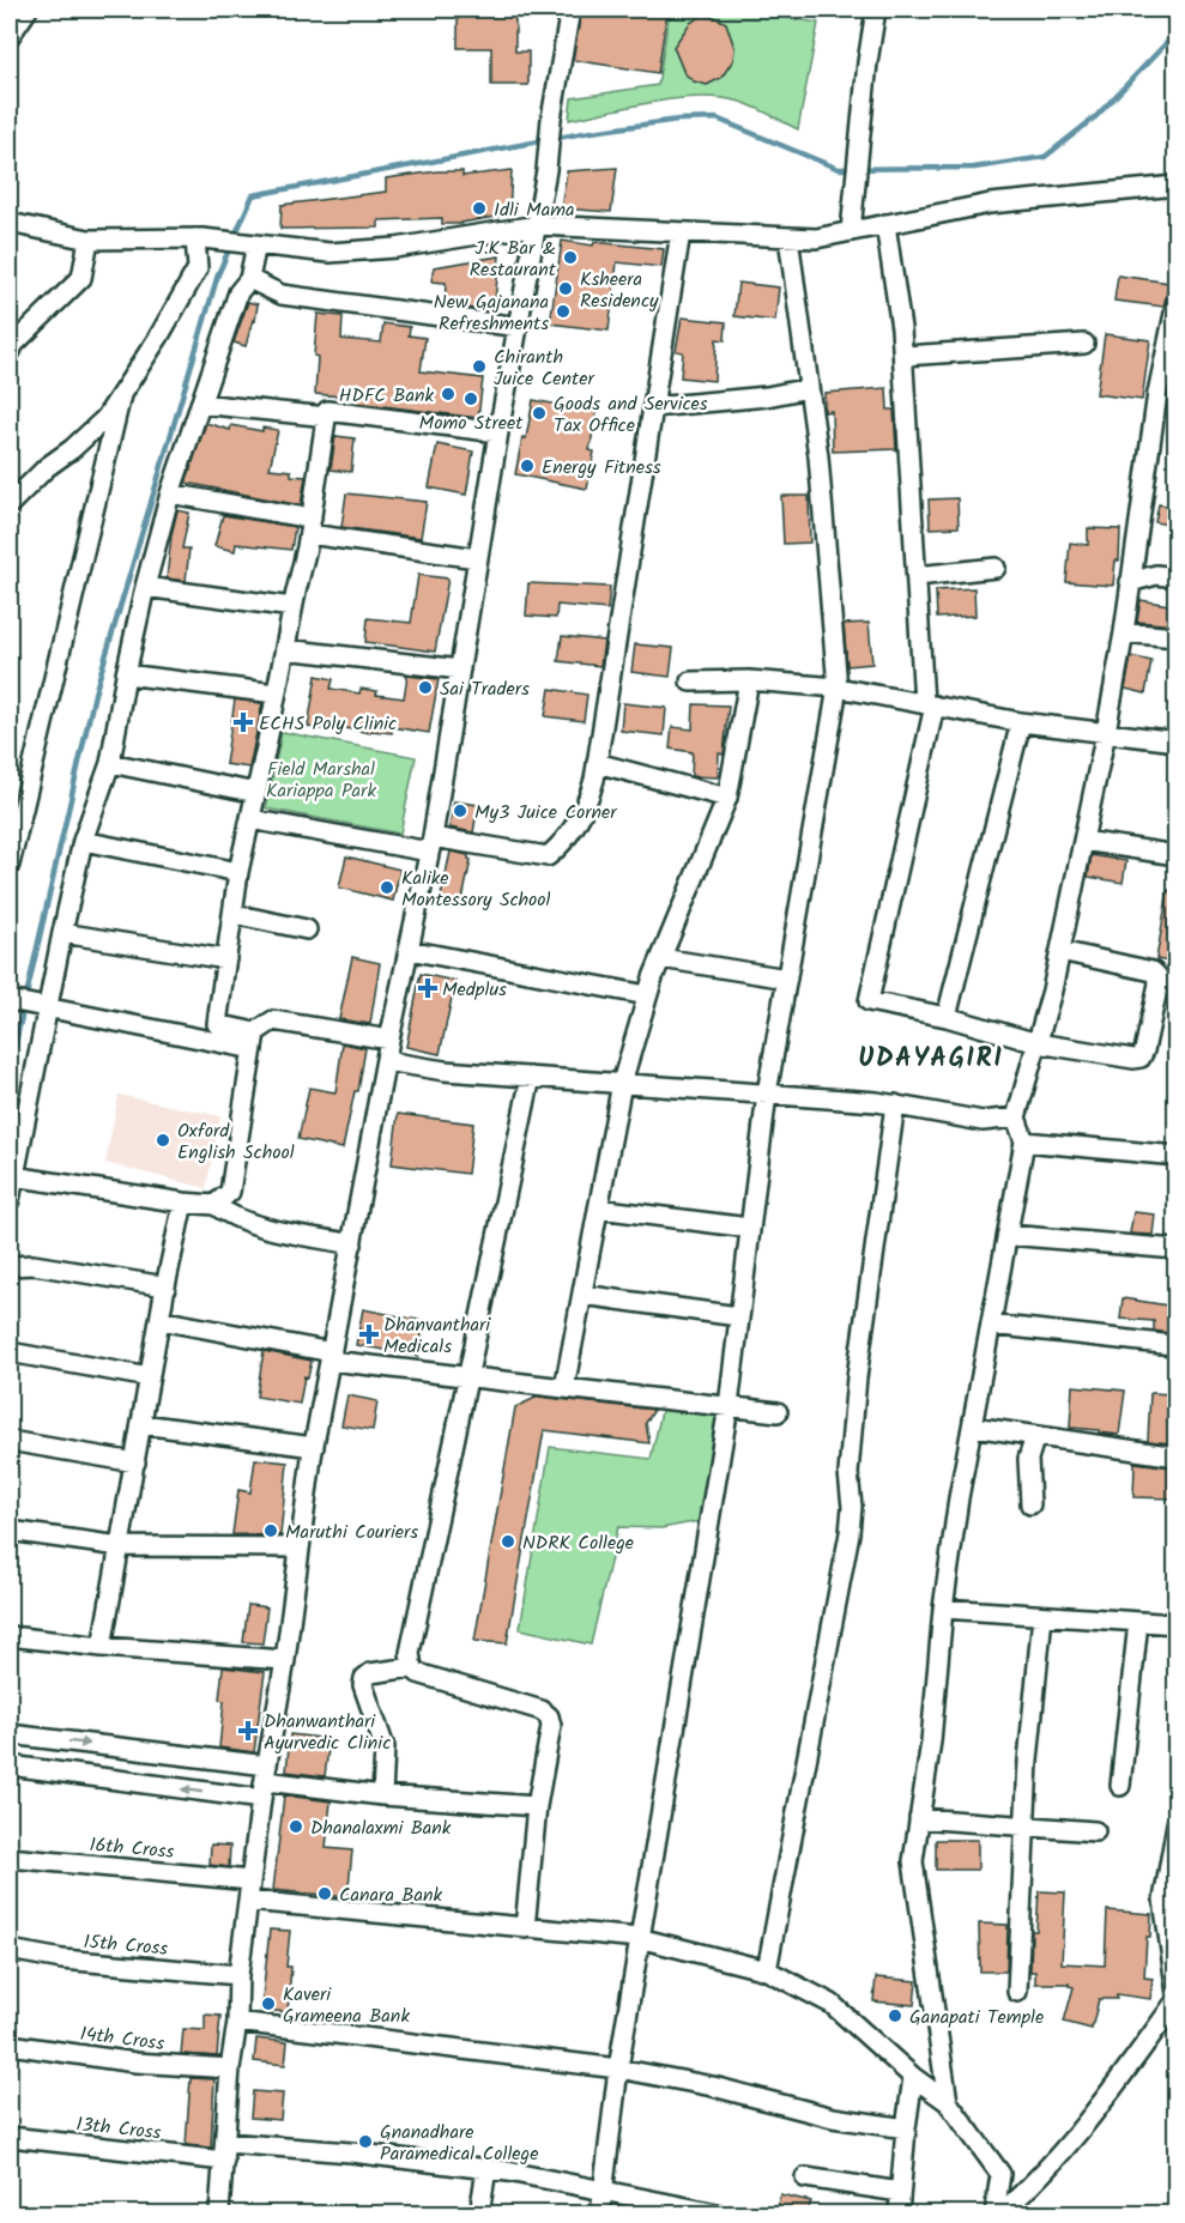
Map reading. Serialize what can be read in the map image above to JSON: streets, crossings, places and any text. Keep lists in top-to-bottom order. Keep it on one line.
{"streets":{"street":["16th Cross","15th Cross","14th Cross","13th Cross"]},"districts":["UDAYAGIRI"],"parks":["Field Marshal Kariappa Park"],"places":{"other":["Idli Mama","J.K Bar & Restaurant","Ksheera Residency","New Gajanana Refreshments","Chiranth Juice Center","HDFC Bank","Momo Street","Goods and Services Tax Office","Energy Fitness","Sai Traders","My3 Juice Corner","Kalike Montessory School","Oxford English School","Maruthi Couriers","NDRK College","Dhanalaxmi Bank","Canara Bank","Kaveri Grameena Bank","Ganapati Temple","Gnanadhare Paramedical College"],"health":["ECHS Poly Clinic","Medplus","Dhanvanthari Medicals","Dhanwanthari Ayurvedic Clinic"]}}
